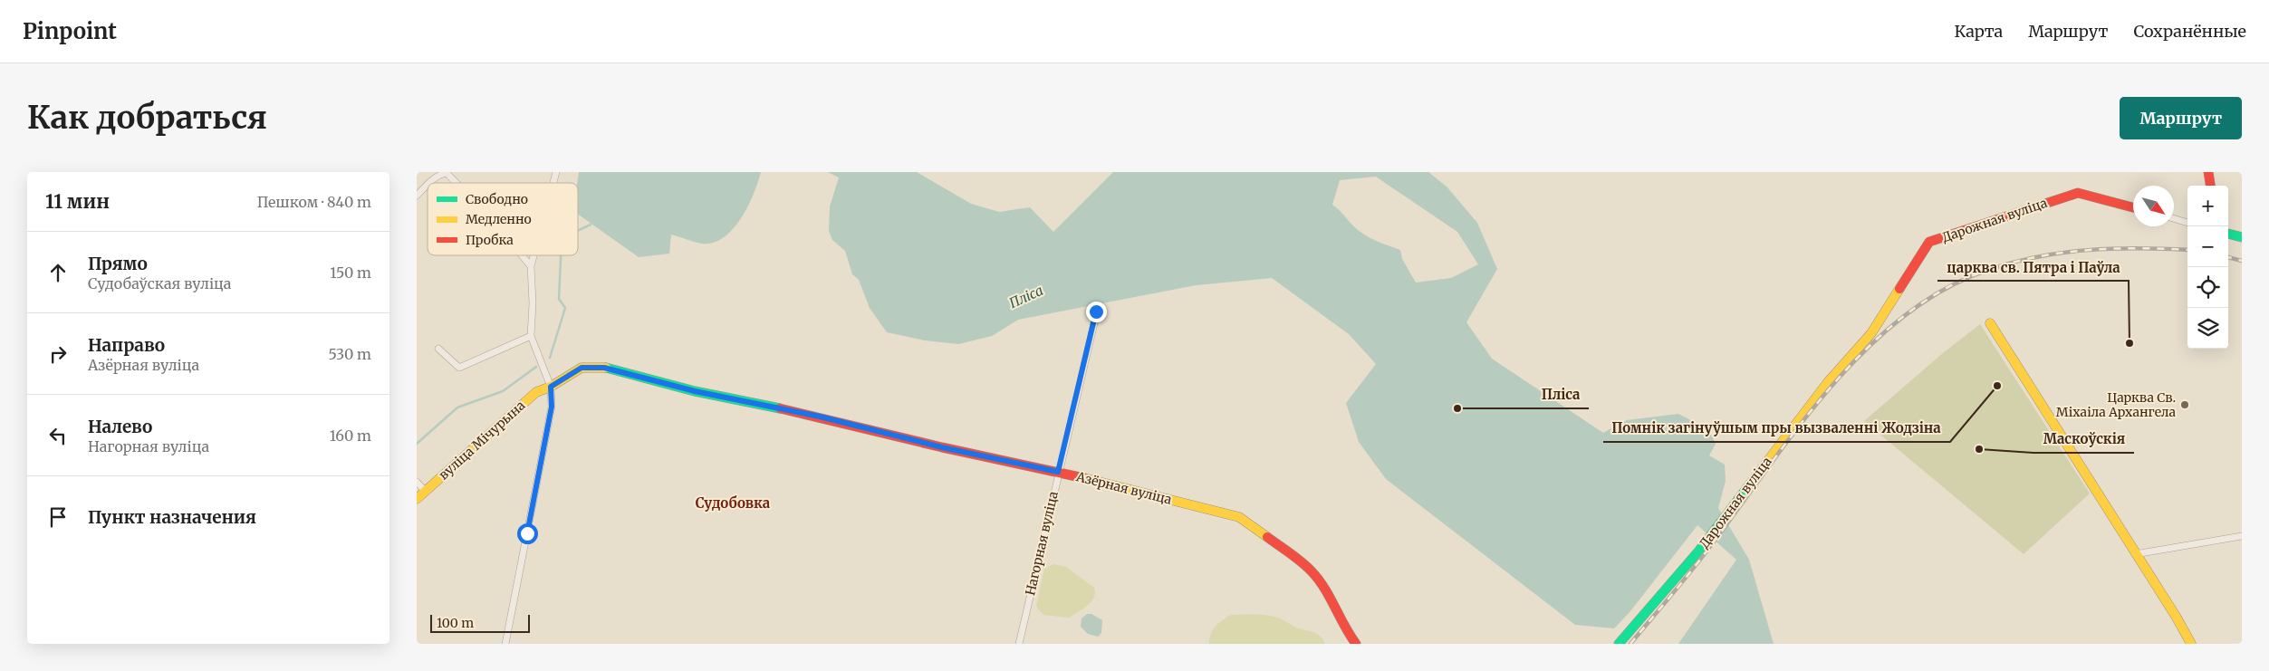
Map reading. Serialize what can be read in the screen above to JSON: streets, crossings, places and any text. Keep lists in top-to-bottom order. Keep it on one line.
{"streets":{"street":["Дарожная вуліца","вуліца Мічурына","Азёрная вуліца","Нагорная вуліца"]},"crossings":[["вуліца Мічурына","Азёрная вуліца"],["Азёрная вуліца","Нагорная вуліца"]],"districts":["Судобовка"],"water":["Пліса"],"places":["царква св. Пятра і Паўла","Помнік загінуўшым пры вызваленні Жодзіна","Царква Св. Міхаіла Архангела","Пліса","Маскоўскія"],"legend":["Свободно","Медленно","Пробка"],"scale_bar":"100 m","north":"bottom right","page":{"header":"Pinpoint","nav":["Карта","Маршрут","Сохранённые"],"buttons":"Маршрут","title":"Как добраться","heading":["11 мин","Пешком · 840 m"],"map_buttons":["+","−"],"list":[["Прямо","Судобаўская вуліца","150 m"],["Направо","Азёрная вуліца","530 m"],["Налево","Нагорная вуліца","160 m"],"Пункт назначения"],"scale":"100 m"}}
